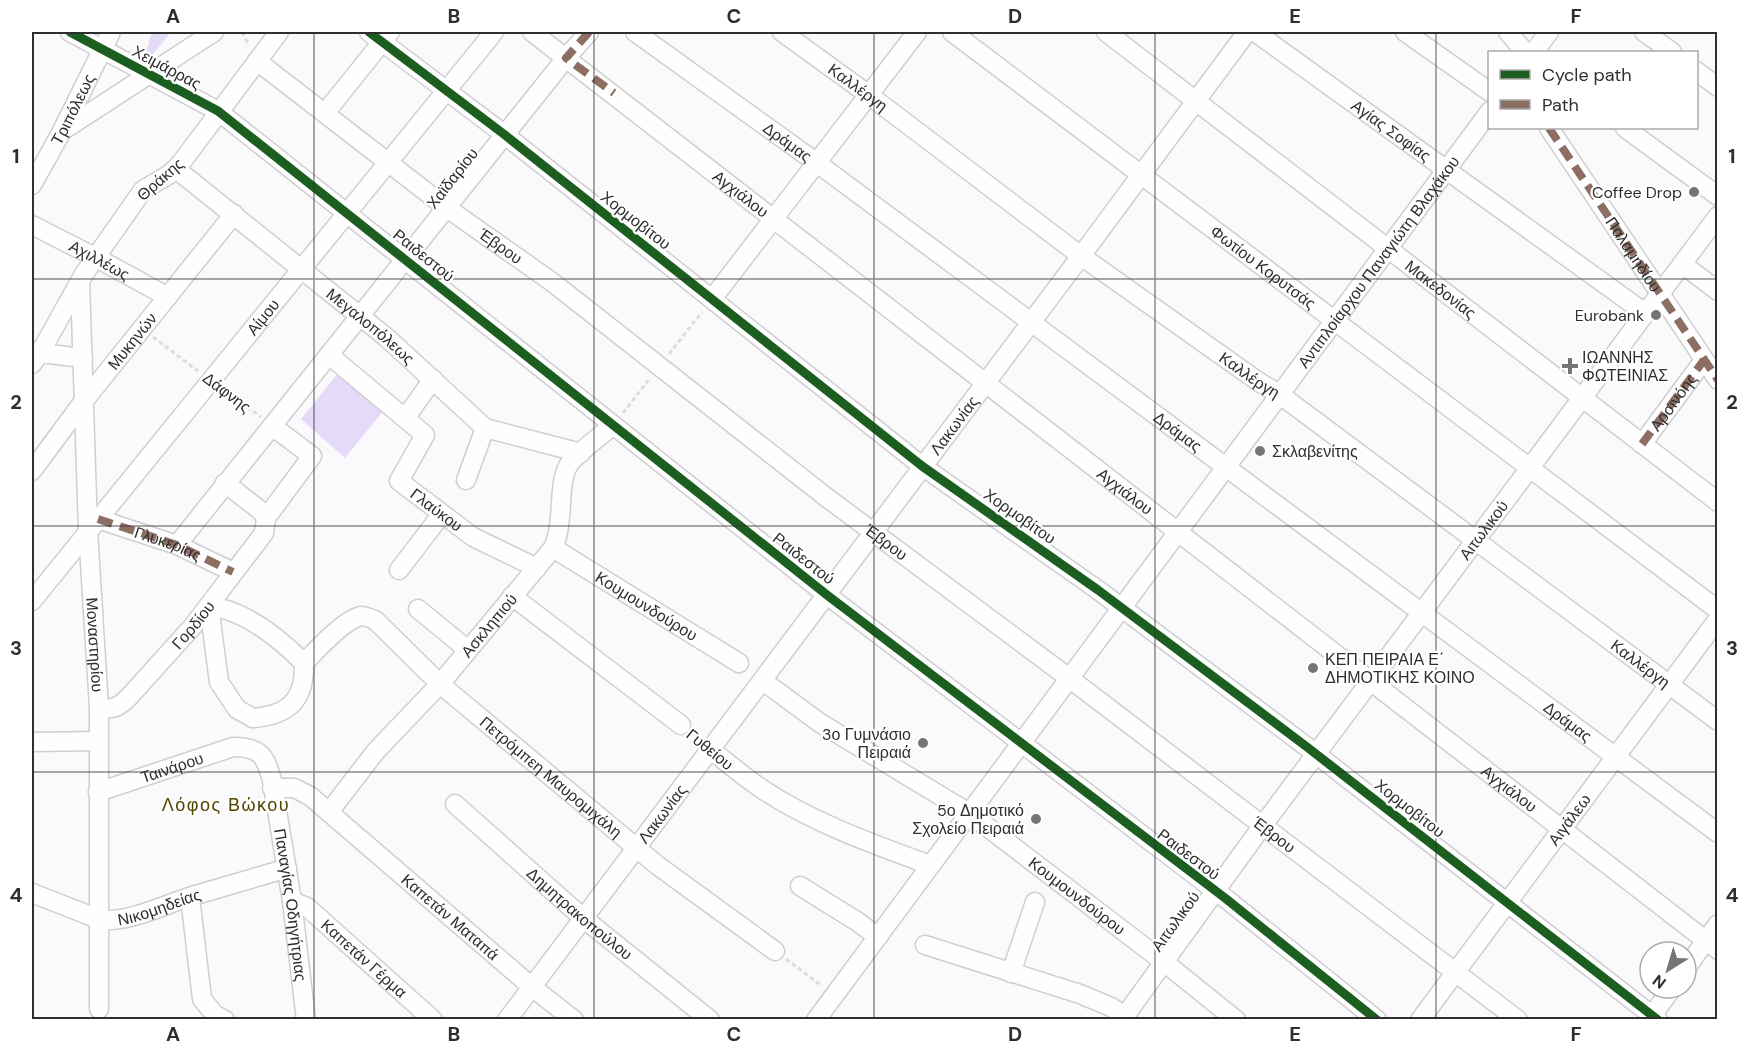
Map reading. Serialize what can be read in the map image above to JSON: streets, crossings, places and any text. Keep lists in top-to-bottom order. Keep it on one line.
{"streets":{"street":["Χειμάρρας","Καλλέργη","Τριπόλεως","Αγίας Σοφίας","Δράμας","Χαϊδαρίου","Θράκης","Αγχιάλου","Χορμοβίτου","Έβρου","Παλαμηδίου","Ραιδεστού","Αχιλλέως","Αντιπλοίαρχου Παναγιώτη Βλαχάκου","Φωτίου Κορυτσάς","Μακεδονίας","Αίμου","Μεγαλοπόλεως","Μυκηνών","Αρσινόης","Λακωνίας","Γλαύκου","Αιτωλικού","Γλυκερίας","Κουμουνδούρου","Γορδίου","Ασκληπιού","Μοναστηρίου","Γυθείου","Ταινάρου","Πετρόμπεη Μαυρομιχάλη","Αιγάλεω","Παναγίας Οδηγήτριας","Νικομηδείας","Δημητρακοπούλου","Καπετάν Ματαπά","Καπετάν Γέρμα"],"path":["Δάφνης"]},"crossings":[["Χειμάρρας","Τριπόλεως"],["Χειμάρρας","Θράκης"],["Χειμάρρας","Ραιδεστού"],["Καλλέργη","Αντιπλοίαρχου Παναγιώτη Βλαχάκου"],["Καλλέργη","Λακωνίας"],["Καλλέργη","Αιτωλικού"],["Καλλέργη","Αιγάλεω"],["Αγίας Σοφίας","Αντιπλοίαρχου Παναγιώτη Βλαχάκου"],["Αγίας Σοφίας","Αιτωλικού"],["Δράμας","Αντιπλοίαρχου Παναγιώτη Βλαχάκου"],["Δράμας","Λακωνίας"],["Δράμας","Αιτωλικού"],["Δράμας","Αιγάλεω"],["Χαϊδαρίου","Αγχιάλου"],["Χαϊδαρίου","Χορμοβίτου"],["Χαϊδαρίου","Έβρου"],["Χαϊδαρίου","Ραιδεστού"],["Χαϊδαρίου","Μεγαλοπόλεως"],["Χαϊδαρίου","Δάφνης"],["Χαϊδαρίου","Γλαύκου"],["Χαϊδαρίου","Γλυκερίας"],["Χαϊδαρίου","Γορδίου"],["Θράκης","Έβρου"],["Θράκης","Ραιδεστού"],["Θράκης","Αχιλλέως"],["Θράκης","Μεγαλοπόλεως"],["Θράκης","Μοναστηρίου"],["Αγχιάλου","Αντιπλοίαρχου Παναγιώτη Βλαχάκου"],["Αγχιάλου","Λακωνίας"],["Αγχιάλου","Αιτωλικού"],["Αγχιάλου","Αιγάλεω"],["Χορμοβίτου","Αντιπλοίαρχου Παναγιώτη Βλαχάκου"],["Χορμοβίτου","Αίμου"],["Χορμοβίτου","Λακωνίας"],["Χορμοβίτου","Αιτωλικού"],["Χορμοβίτου","Αιγάλεω"],["Έβρου","Αντιπλοίαρχου Παναγιώτη Βλαχάκου"],["Έβρου","Αίμου"],["Έβρου","Λακωνίας"],["Έβρου","Αιτωλικού"],["Έβρου","Αιγάλεω"],["Παλαμηδίου","Αρσινόης"],["Παλαμηδίου","Αιτωλικού"],["Ραιδεστού","Αντιπλοίαρχου Παναγιώτη Βλαχάκου"],["Ραιδεστού","Αίμου"],["Ραιδεστού","Λακωνίας"],["Ραιδεστού","Αιτωλικού"],["Ραιδεστού","Ασκληπιού"],["Αχιλλέως","Μυκηνών"],["Αντιπλοίαρχου Παναγιώτη Βλαχάκου","Φωτίου Κορυτσάς"],["Αντιπλοίαρχου Παναγιώτη Βλαχάκου","Μακεδονίας"],["Αντιπλοίαρχου Παναγιώτη Βλαχάκου","Κουμουνδούρου"],["Αντιπλοίαρχου Παναγιώτη Βλαχάκου","Γυθείου"],["Φωτίου Κορυτσάς","Λακωνίας"],["Φωτίου Κορυτσάς","Αιτωλικού"],["Μακεδονίας","Αρσινόης"],["Μακεδονίας","Λακωνίας"],["Μακεδονίας","Αιτωλικού"],["Αίμου","Μεγαλοπόλεως"],["Αίμου","Δάφνης"],["Αίμου","Γλυκερίας"],["Αίμου","Μοναστηρίου"],["Μεγαλοπόλεως","Μυκηνών"],["Μεγαλοπόλεως","Ασκληπιού"],["Μυκηνών","Δάφνης"],["Μυκηνών","Μοναστηρίου"],["Δάφνης","Γορδίου"],["Λακωνίας","Κουμουνδούρου"],["Λακωνίας","Γυθείου"],["Λακωνίας","Πετρόμπεη Μαυρομιχάλη"],["Λακωνίας","Δημητρακοπούλου"],["Λακωνίας","Καπετάν Ματαπά"],["Γλαύκου","Ασκληπιού"],["Αιτωλικού","Κουμουνδούρου"],["Γλυκερίας","Γορδίου"],["Γλυκερίας","Μοναστηρίου"],["Κουμουνδούρου","Ασκληπιού"],["Γορδίου","Μοναστηρίου"],["Ασκληπιού","Γυθείου"],["Ασκληπιού","Πετρόμπεη Μαυρομιχάλη"],["Ασκληπιού","Καπετάν Ματαπά"],["Μοναστηρίου","Ταινάρου"],["Μοναστηρίου","Νικομηδείας"],["Ταινάρου","Παναγίας Οδηγήτριας"],["Παναγίας Οδηγήτριας","Νικομηδείας"],["Παναγίας Οδηγήτριας","Καπετάν Ματαπά"],["Παναγίας Οδηγήτριας","Καπετάν Γέρμα"]],"districts":["Λόφος Βώκου"],"places":{"other":["Coffee Drop","Eurobank","Σκλαβενίτης","ΚΕΠ ΠΕΙΡΑΙΑ Ε΄ ΔΗΜΟΤΙΚΗΣ ΚΟΙΝΟ","3ο Γυμνάσιο Πειραιά","5ο Δημοτικό Σχολείο Πειραιά"],"health":["ΙΩΑΝΝΗΣ ΦΩΤΕΙΝΙΑΣ"]},"legend":["Cycle path","Path"],"north":"bottom left","grid":{"columns":["A","B","C","D","E","F"],"rows":["1","2","3","4"]}}
